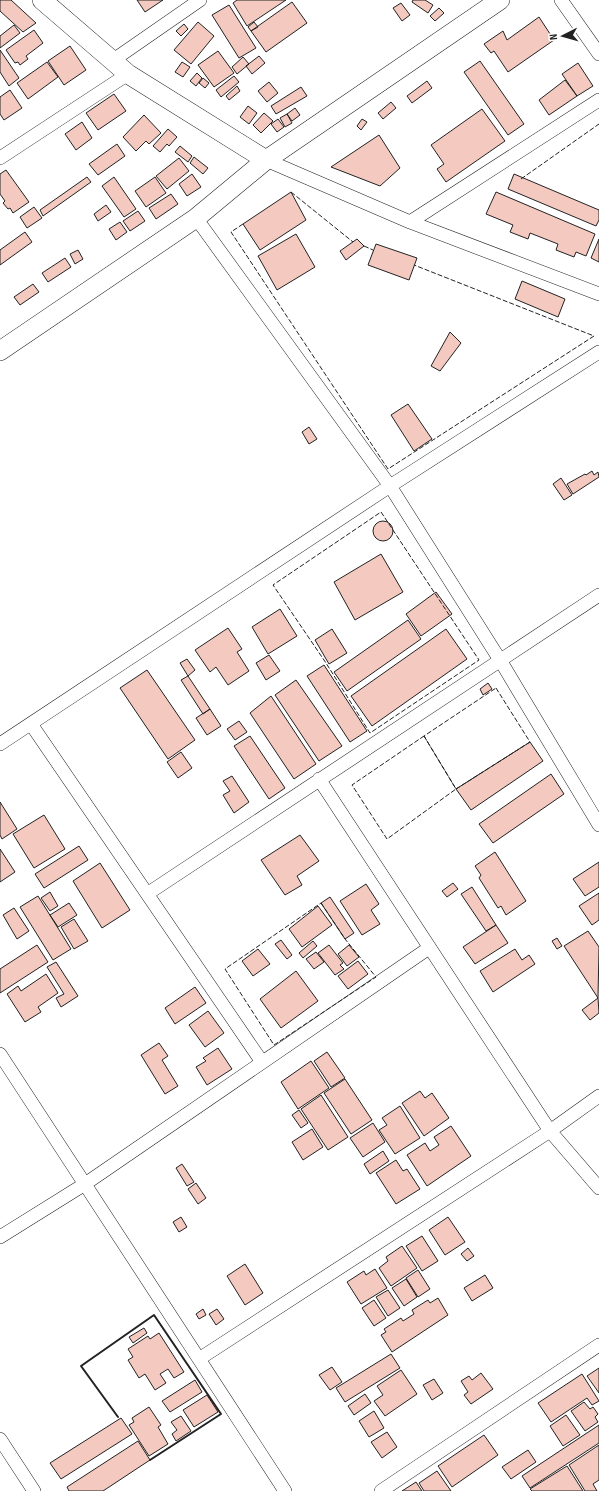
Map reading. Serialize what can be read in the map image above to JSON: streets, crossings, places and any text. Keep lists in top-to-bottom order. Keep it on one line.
{"north":"left"}
